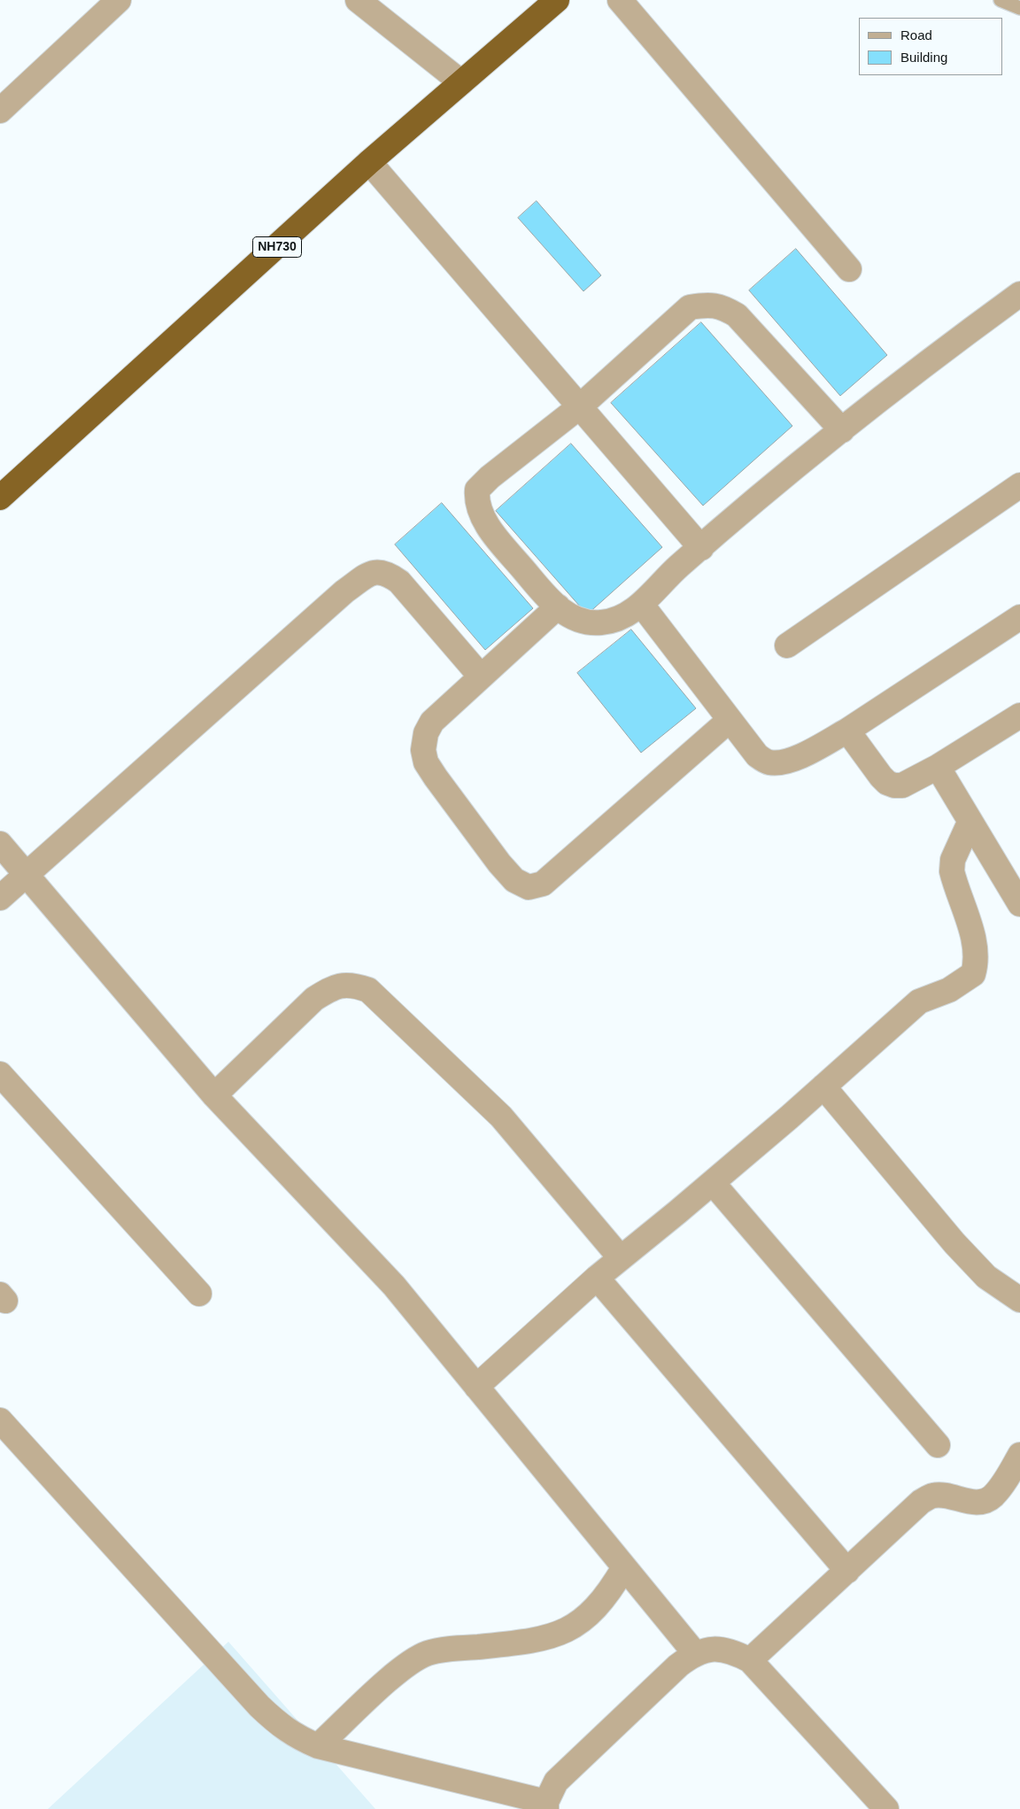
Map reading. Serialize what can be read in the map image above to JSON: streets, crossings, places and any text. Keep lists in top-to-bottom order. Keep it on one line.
{"streets":{"highway":["NH730"]},"legend":["Road","Building"]}
